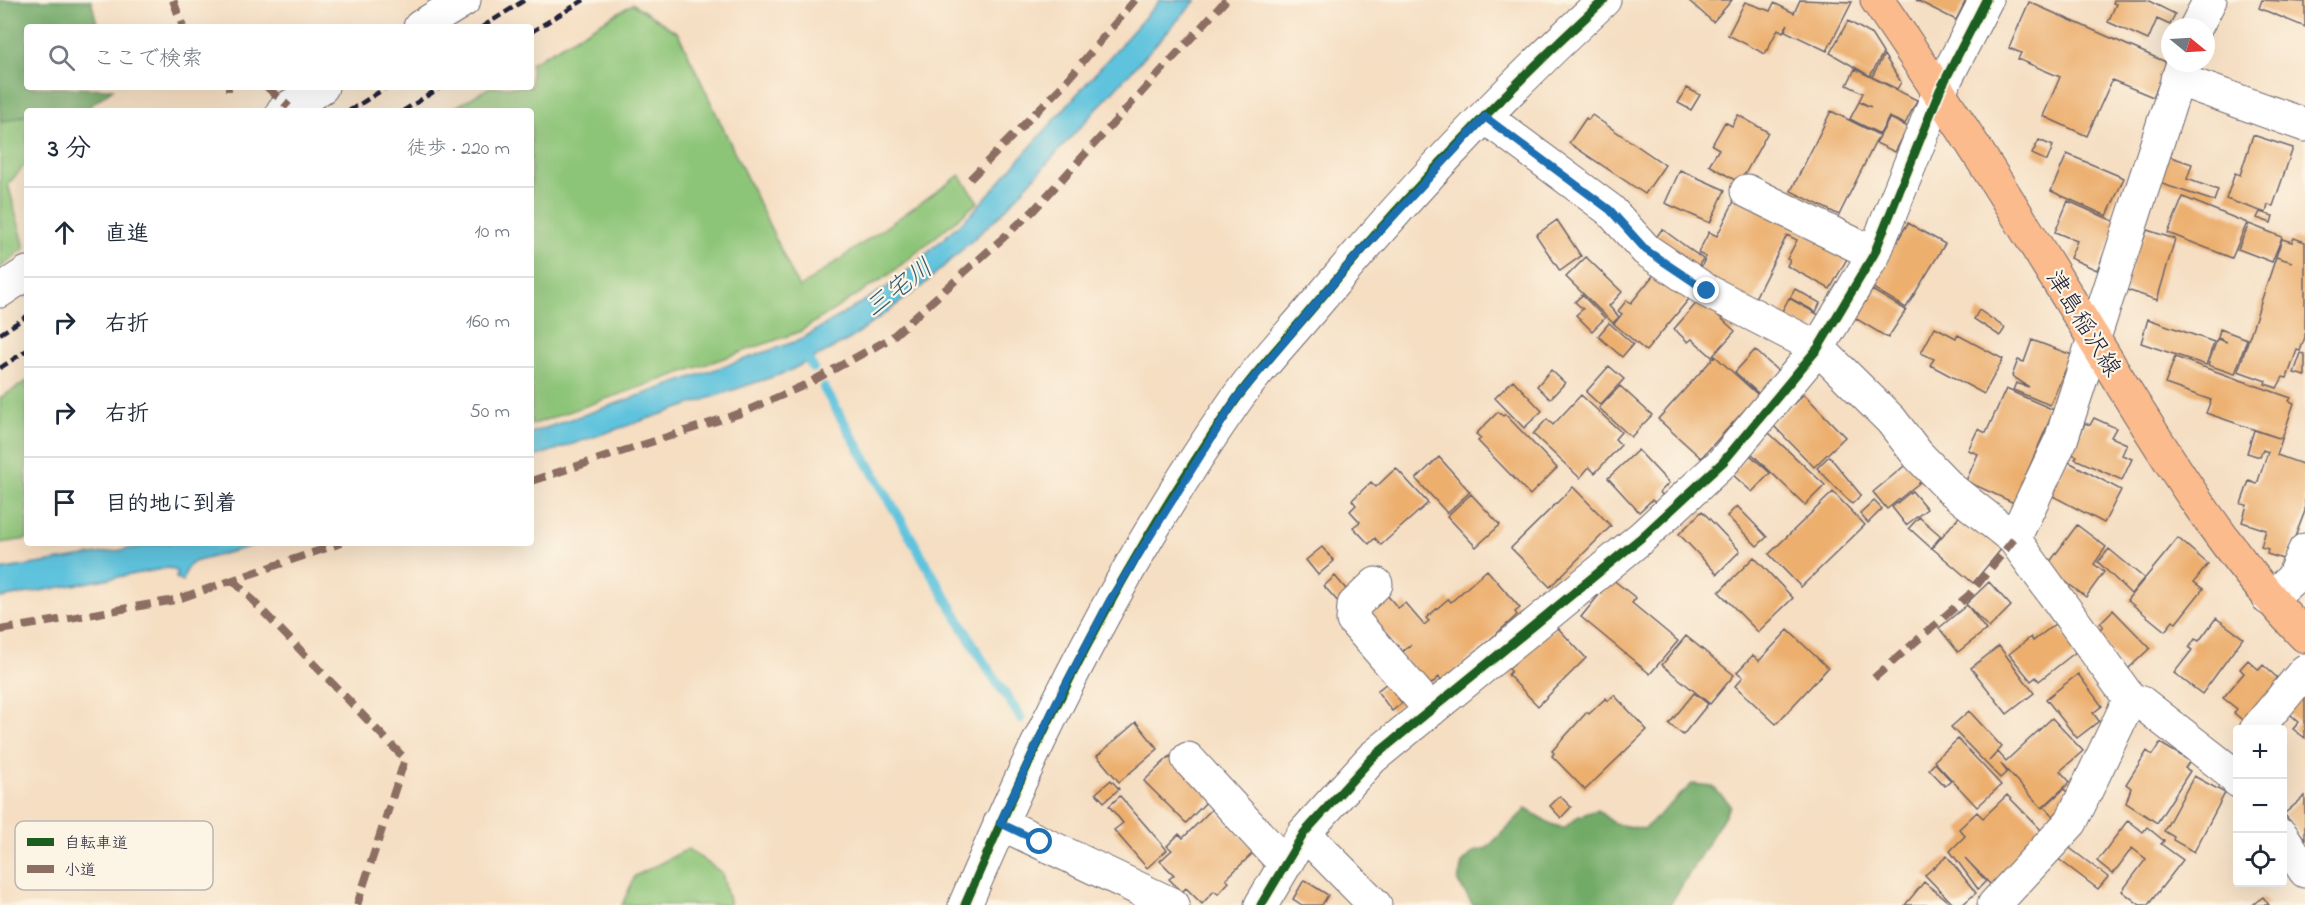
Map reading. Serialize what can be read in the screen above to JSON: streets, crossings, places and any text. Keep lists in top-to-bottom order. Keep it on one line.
{"streets":{"main road":["津島稲沢線"]},"water":["三宅川"],"legend":["自転車道","小道"],"north":"right","page":{"search":"ここで検索","heading":["3 分","徒歩 · 220 m"],"list":[["直進","10 m"],["右折","160 m"],["右折","50 m"],"目的地に到着"],"map_buttons":["+","−"]}}
